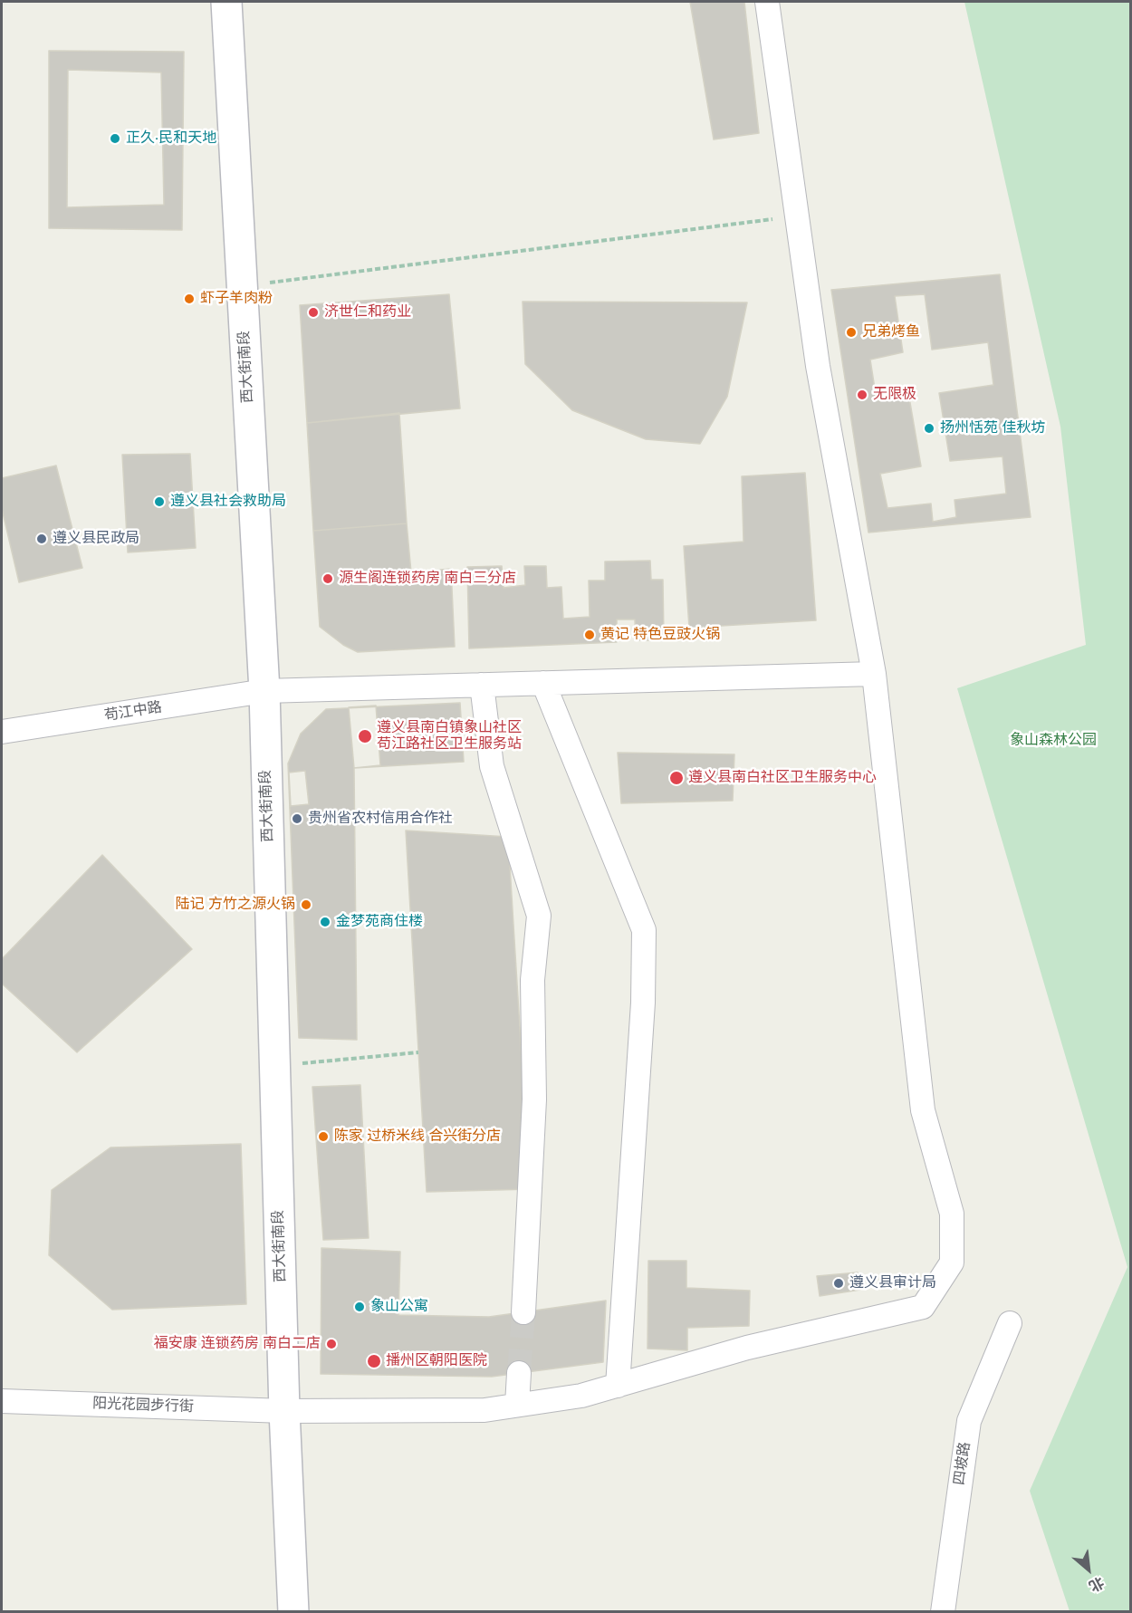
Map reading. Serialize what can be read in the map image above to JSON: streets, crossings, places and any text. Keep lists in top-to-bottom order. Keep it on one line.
{"streets":{"main road":["西大街南段"],"street":["苟江中路","阳光花园步行街","四坡路"]},"crossings":[["西大街南段","苟江中路"],["西大街南段","阳光花园步行街"],["苟江中路","阳光花园步行街"]],"parks":["象山森林公园"],"places":["正久·民和天地","虾子羊肉粉","济世仁和药业","兄弟烤鱼","无限极","扬州恬苑 佳秋坊","遵义县社会救助局","遵义县民政局","源生阁连锁药房 南白三分店","黄记 特色豆豉火锅","遵义县南白镇象山社区 苟江路社区卫生服务站","遵义县南白社区卫生服务中心","贵州省农村信用合作社","陆记 方竹之源火锅","金梦苑商住楼","陈家 过桥米线 合兴街分店","遵义县审计局","象山公寓","福安康 连锁药房 南白二店","播州区朝阳医院"],"north":"bottom right"}
